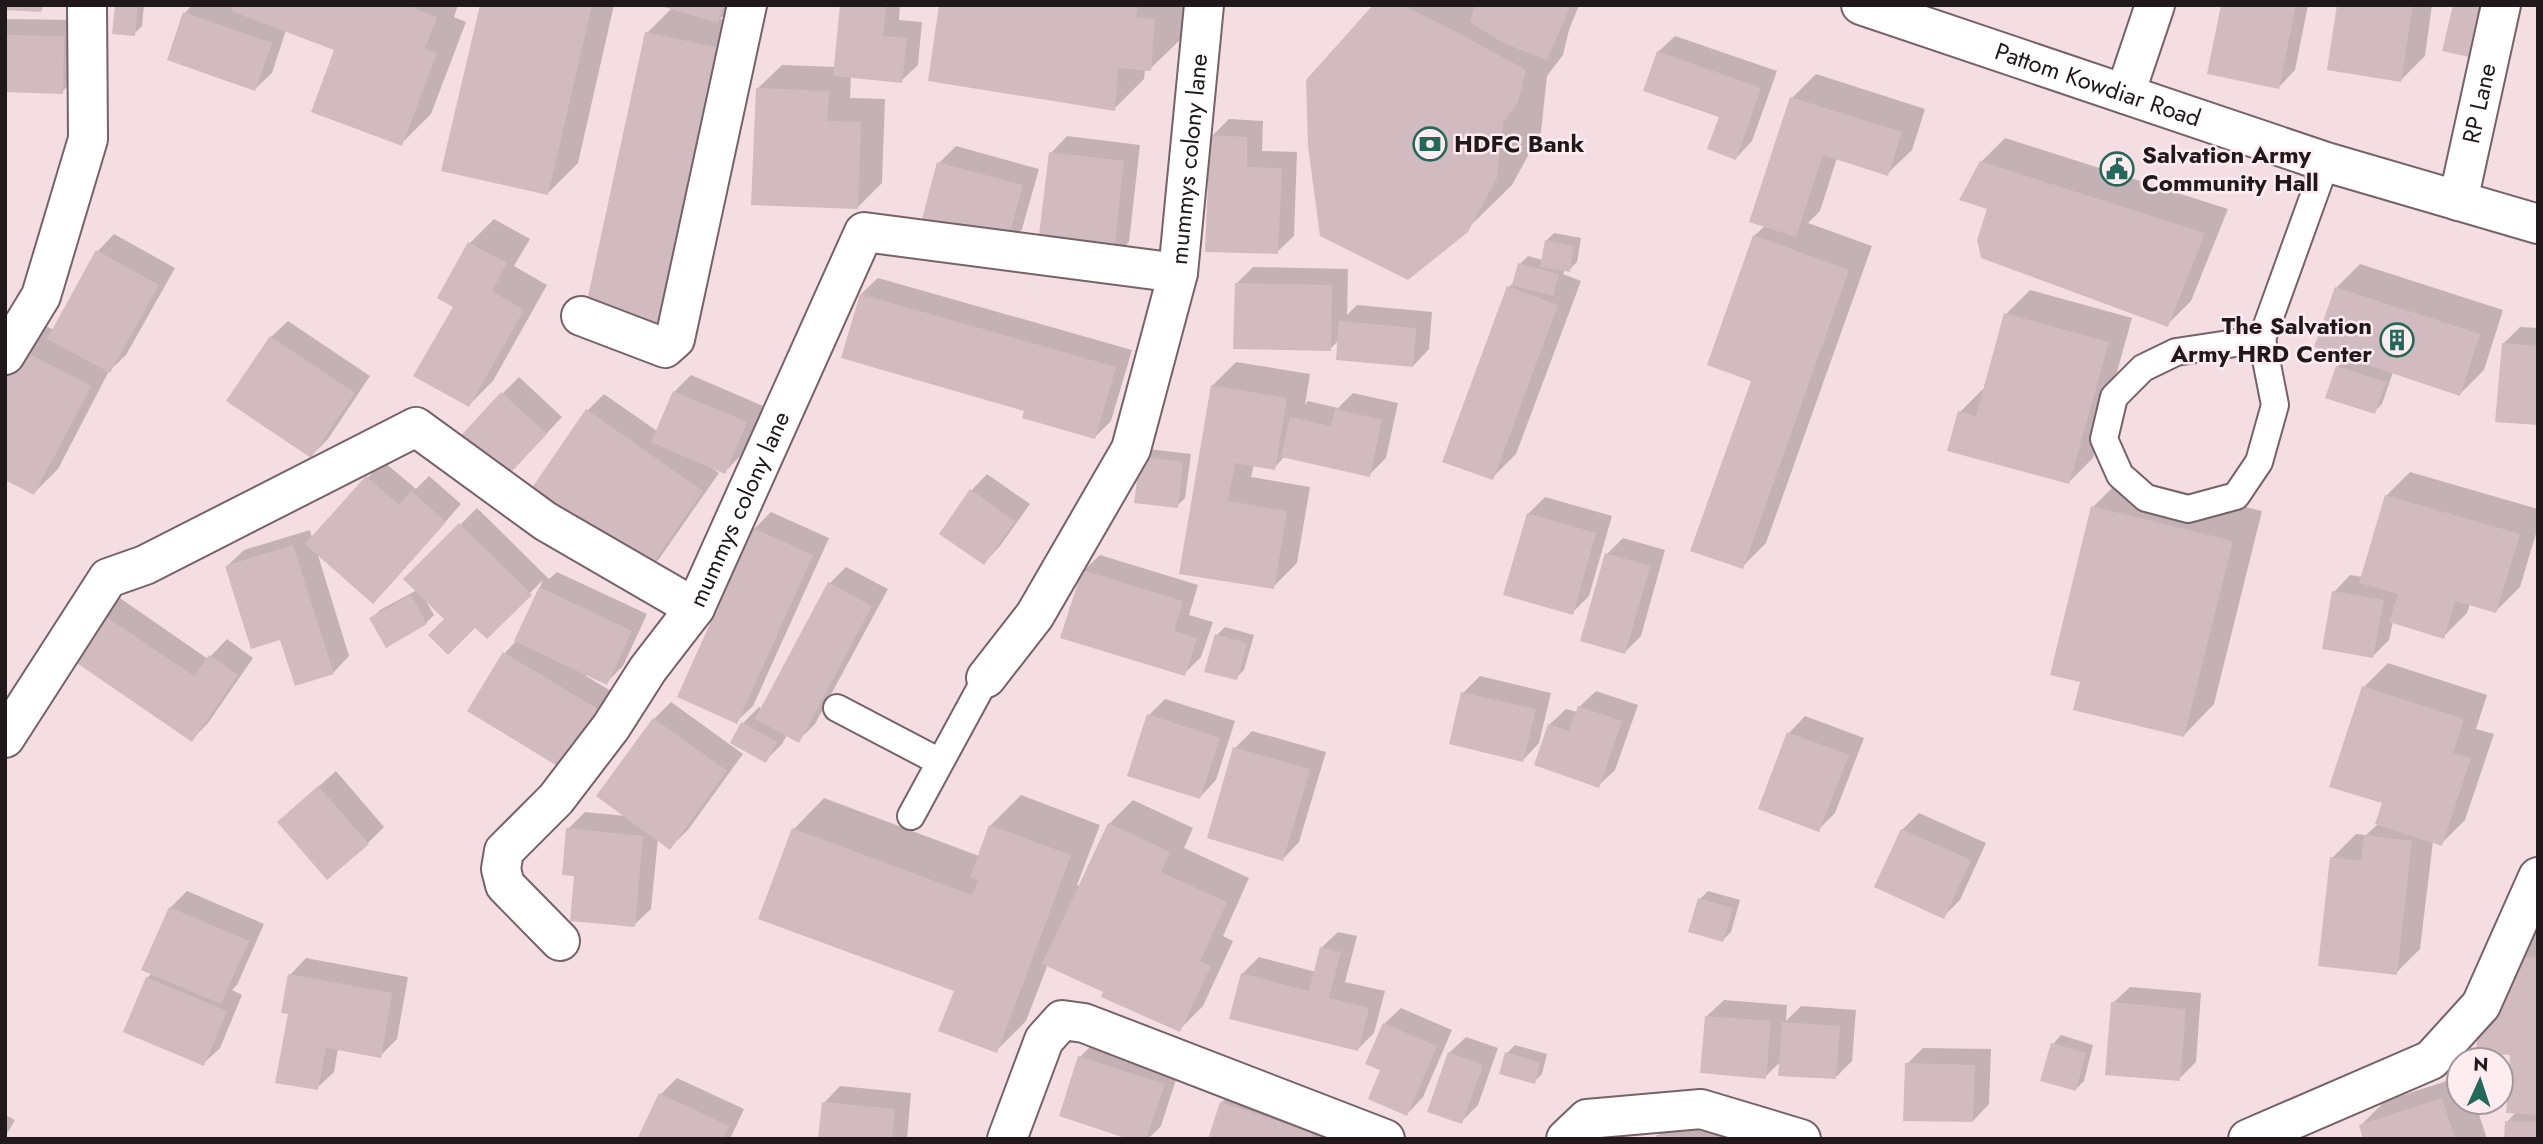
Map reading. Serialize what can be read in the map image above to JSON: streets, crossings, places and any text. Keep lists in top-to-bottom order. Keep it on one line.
{"streets":{"street":["Pattom Kowdiar Road","RP Lane","mummys colony lane"]},"crossings":[["Pattom Kowdiar Road","RP Lane"]],"places":{"bank":["HDFC Bank"],"public building":["Salvation Army Community Hall"],"building":["The Salvation Army HRD Center"]},"north":"top"}
